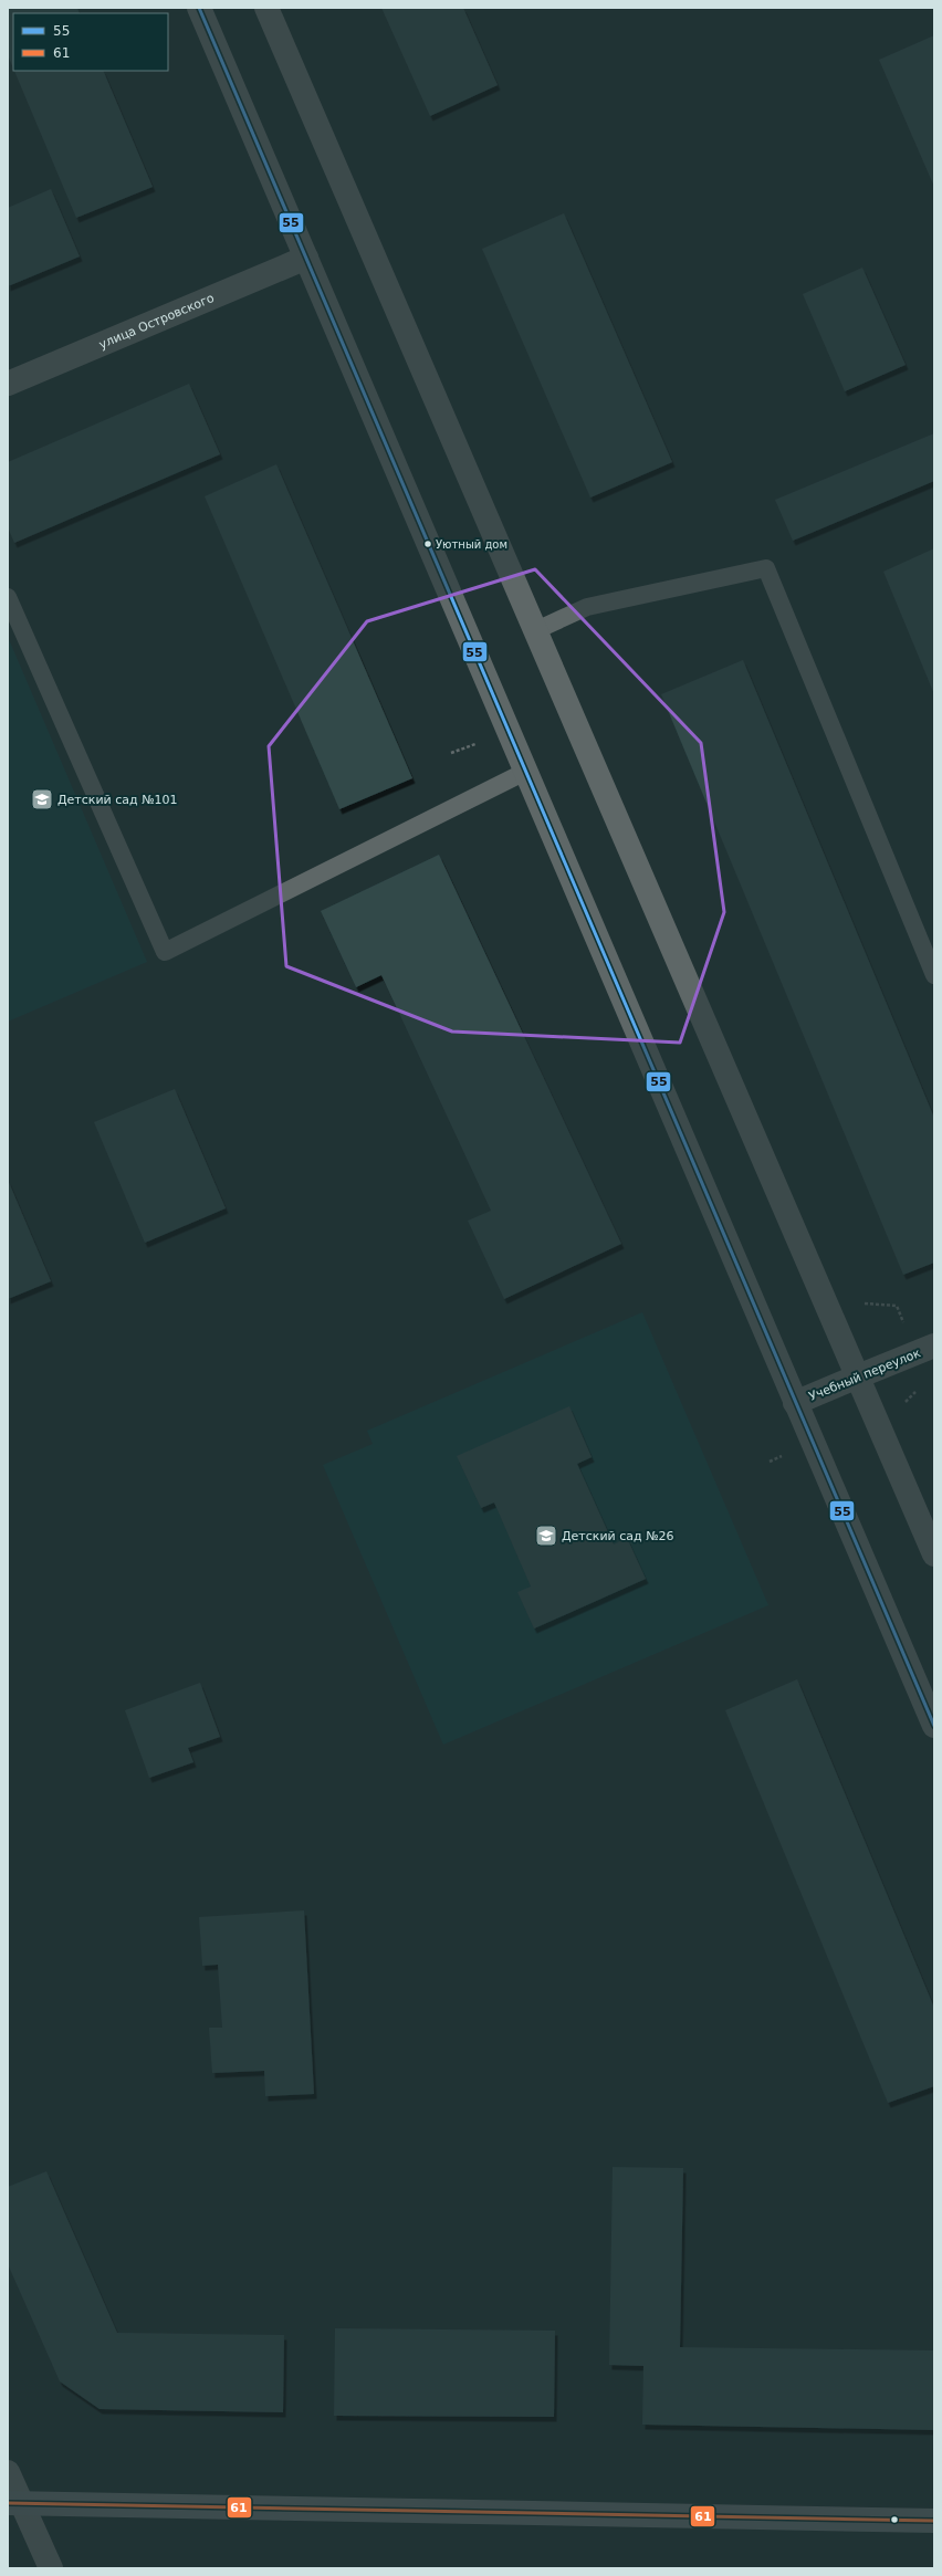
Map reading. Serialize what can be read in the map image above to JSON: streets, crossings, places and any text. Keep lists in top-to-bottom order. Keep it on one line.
{"streets":{"street":["улица Островского","Учебный переулок"]},"places":{"other":["Уютный дом"],"school or university":["Детский сад №101","Детский сад №26"]},"lines":["transit line 55","transit line 61"],"legend":["55","61"]}
